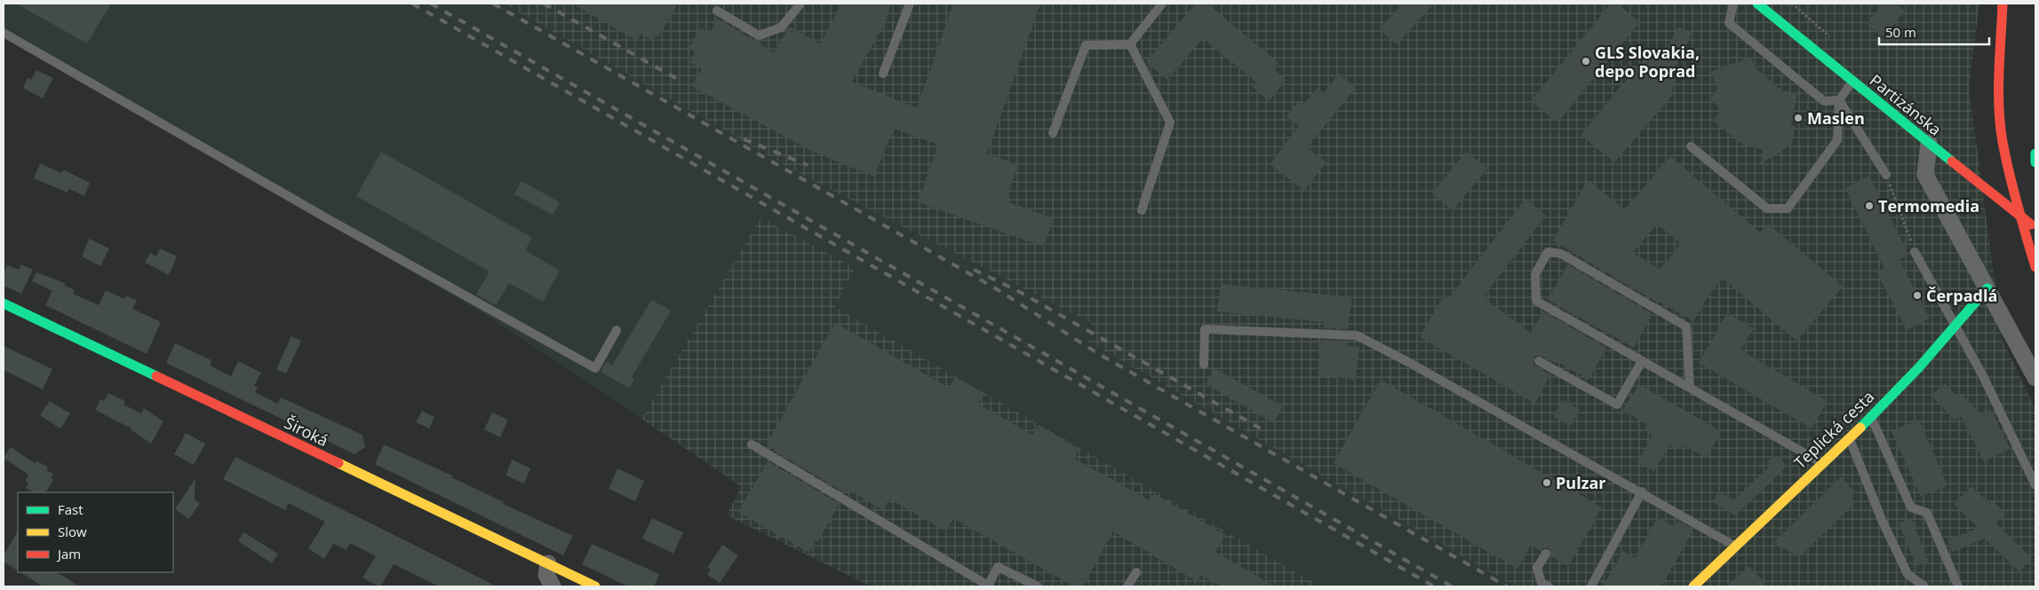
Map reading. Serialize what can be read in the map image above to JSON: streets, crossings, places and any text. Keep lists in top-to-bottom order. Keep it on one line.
{"streets":{"street":["Partizánska","Teplická cesta","Široká"]},"places":["GLS Slovakia, depo Poprad","Maslen","Termomedia","Čerpadlá","Pulzar"],"legend":["Fast","Slow","Jam"],"scale_bar":"50 m"}
